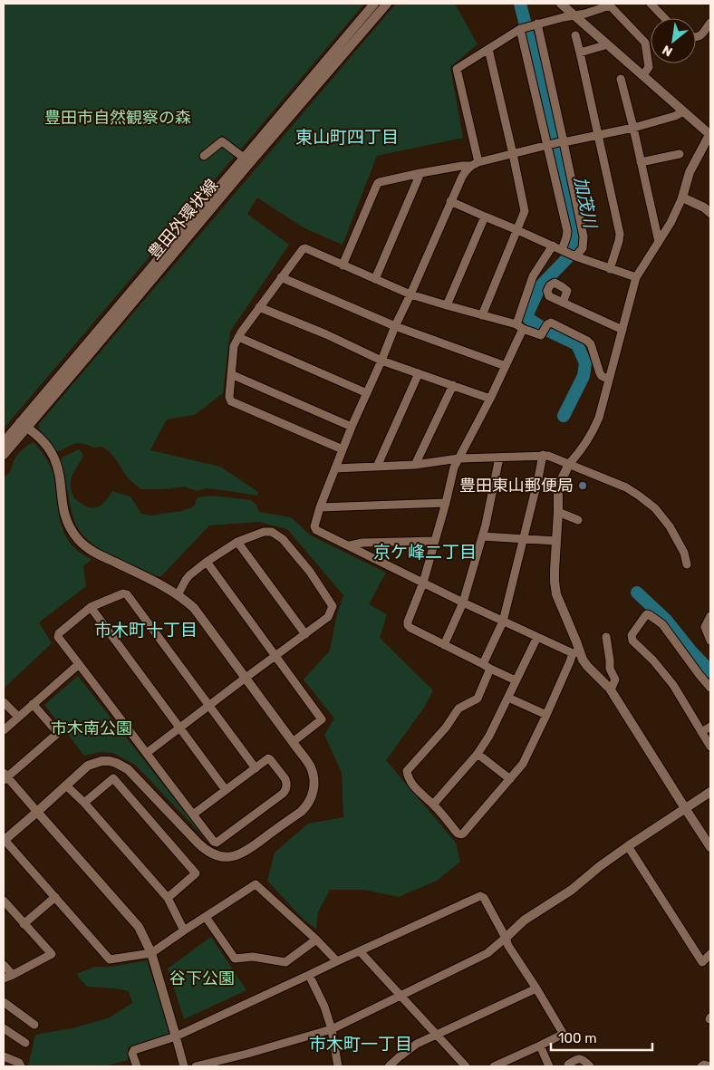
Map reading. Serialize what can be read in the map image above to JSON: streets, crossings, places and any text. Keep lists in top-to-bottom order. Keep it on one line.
{"streets":{"street":["豊田外環状線"]},"districts":["東山町四丁目","京ケ峰二丁目","市木町十丁目","市木町一丁目"],"water":["加茂川"],"parks":["豊田市自然観察の森","市木南公園","谷下公園"],"places":["豊田東山郵便局"],"scale_bar":"100 m","north":"bottom left"}
